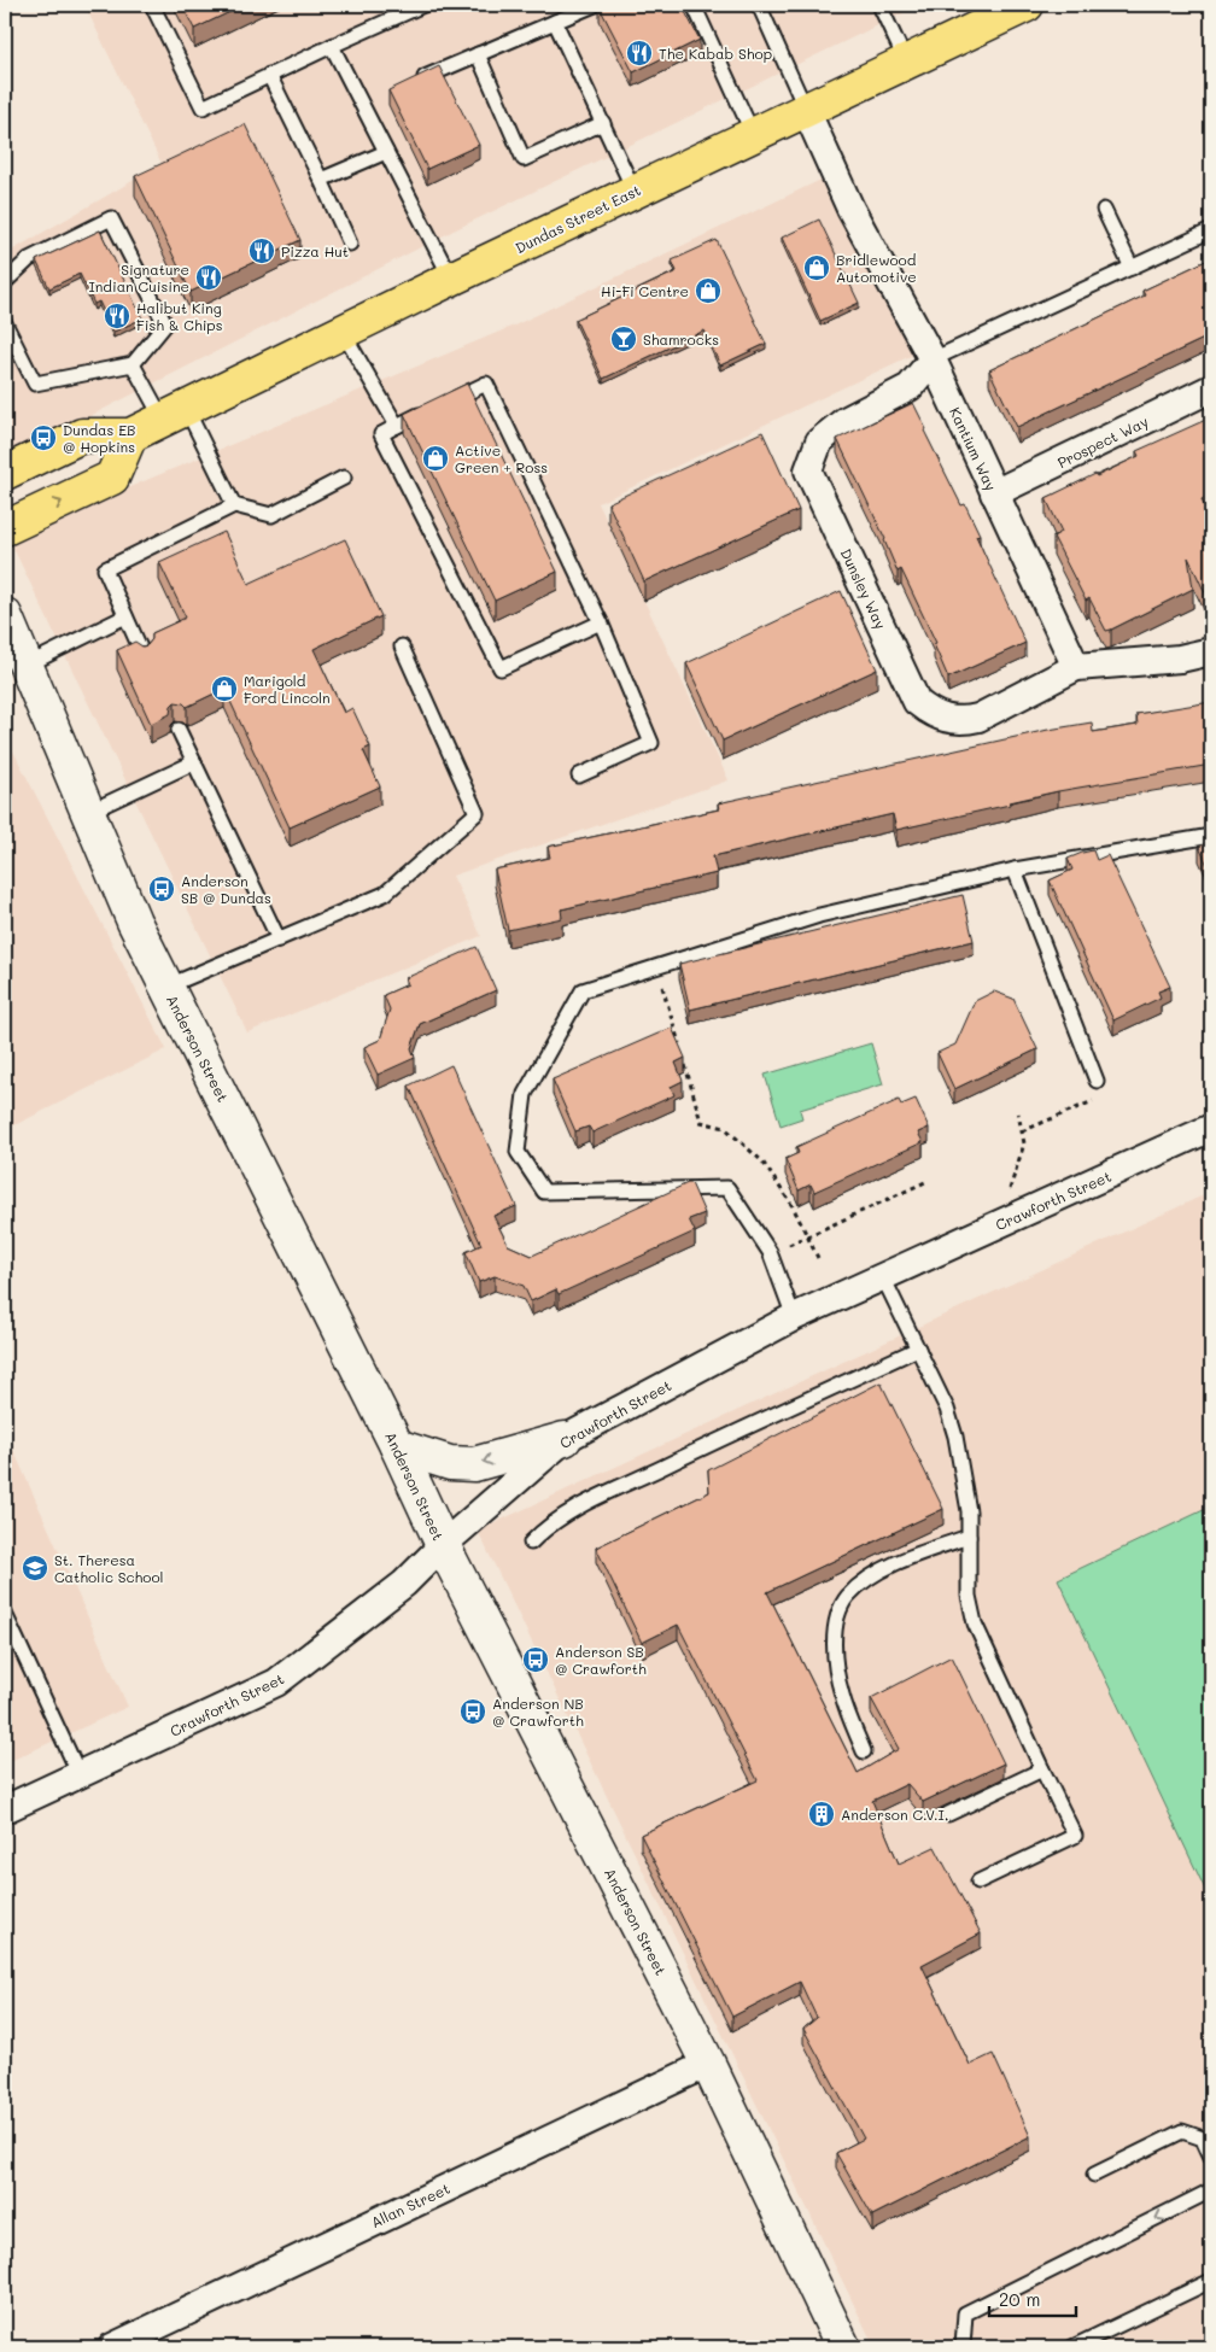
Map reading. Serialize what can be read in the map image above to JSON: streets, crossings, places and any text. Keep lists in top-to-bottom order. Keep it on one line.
{"streets":{"main road":["Dundas Street East","Anderson Street"],"street":["Prospect Way","Kantium Way","Dunsley Way","Crawforth Street","Allan Street"]},"crossings":[["Dundas Street East","Kantium Way"],["Prospect Way","Kantium Way"],["Kantium Way","Dunsley Way"],["Anderson Street","Crawforth Street"],["Anderson Street","Allan Street"]],"places":{"restaurant":["The Kabab Shop","Pizza Hut","Signature Indian Cuisine","Halibut King Fish & Chips"],"shop":["Bridlewood Automotive","Hi-Fi Centre","Active Green + Ross","Marigold Ford Lincoln"],"bar":["Shamrocks"],"bus stop":["Dundas EB @ Hopkins","Anderson SB @ Dundas","Anderson SB @ Crawforth","Anderson NB @ Crawforth"],"school or university":["St. Theresa Catholic School"],"building":["Anderson C.V.I."]},"scale_bar":"20 m"}
